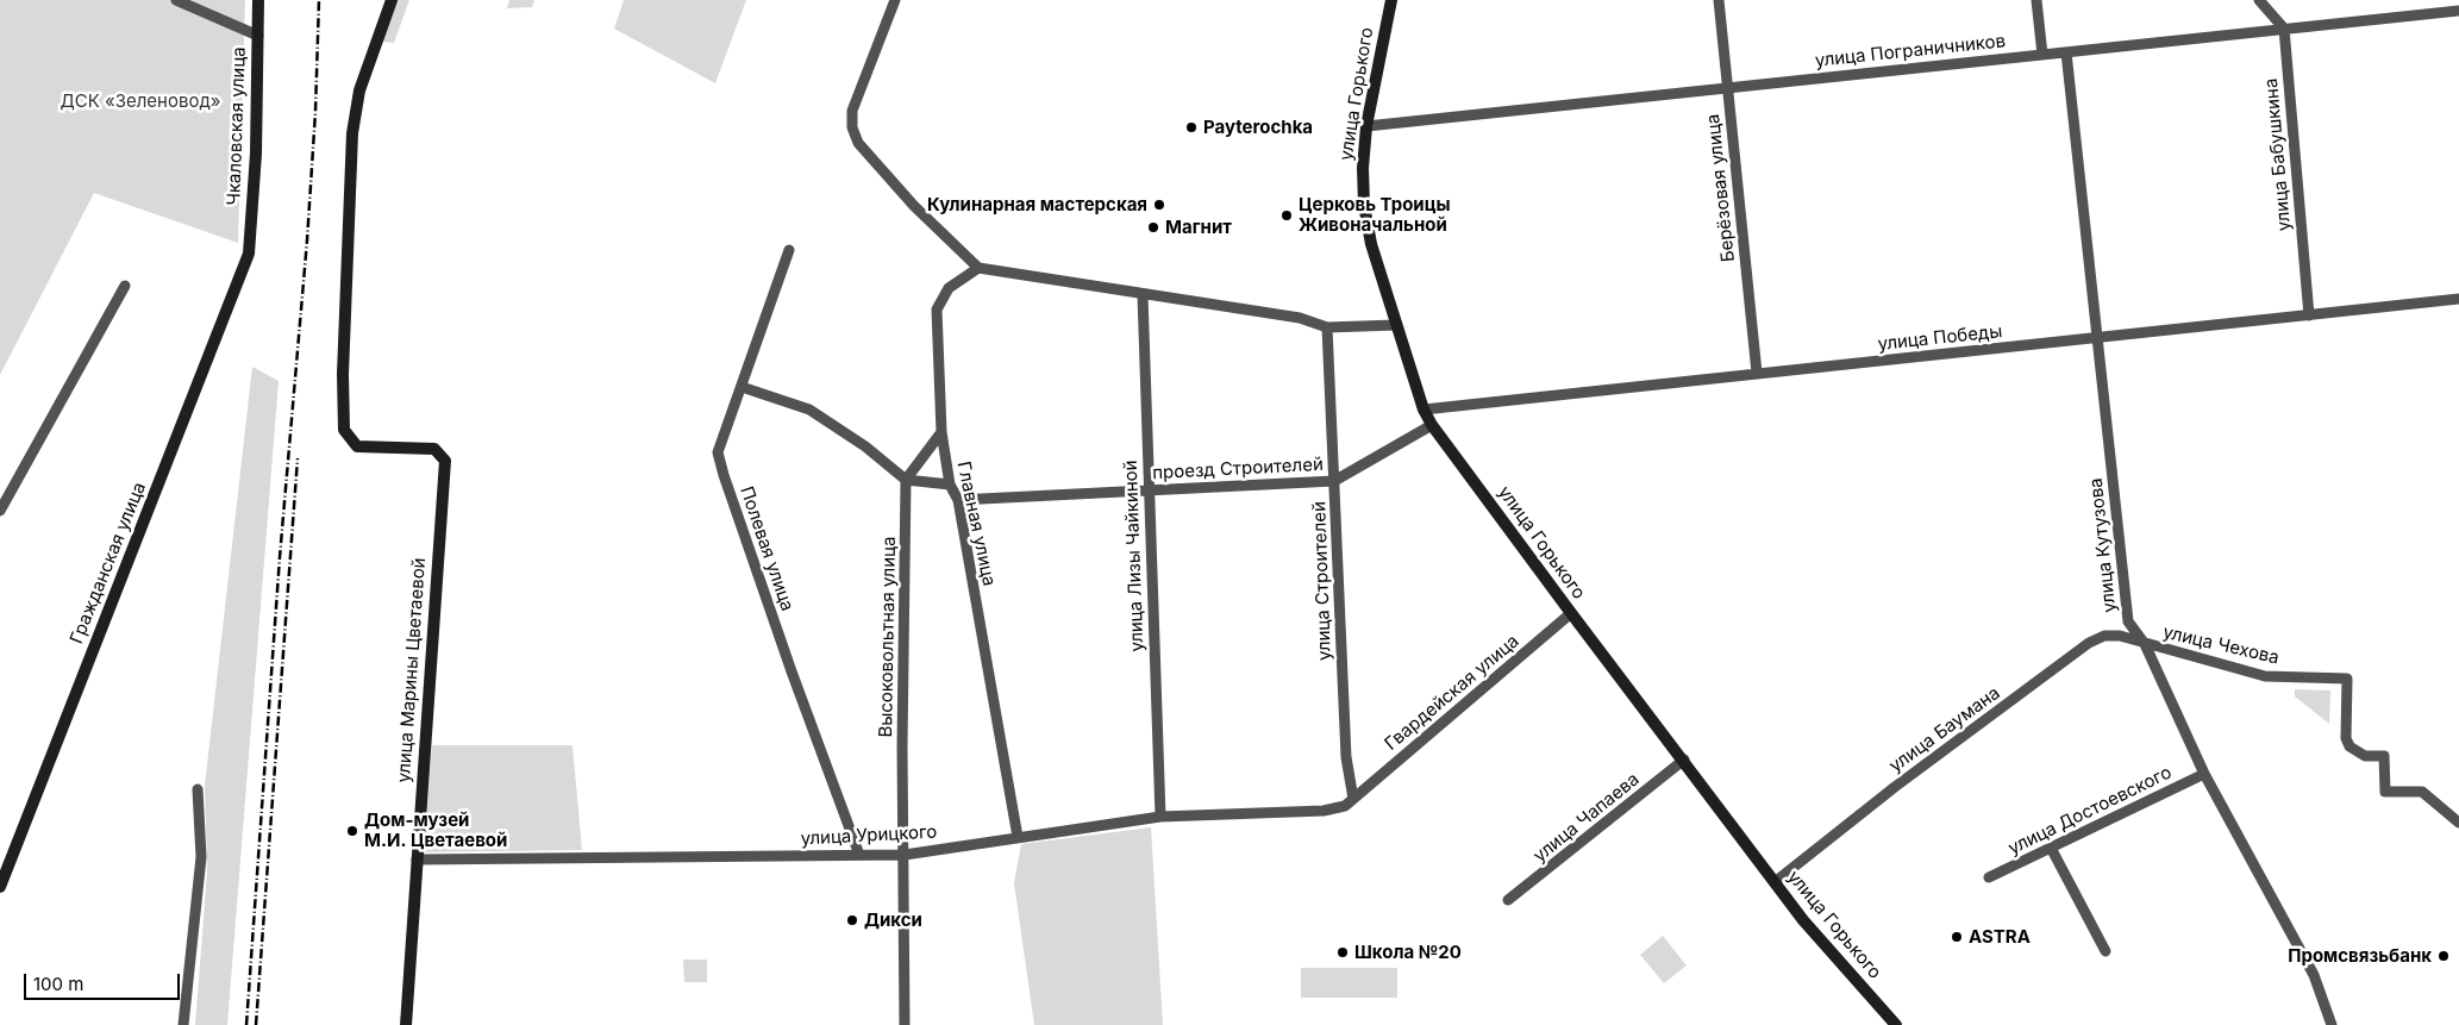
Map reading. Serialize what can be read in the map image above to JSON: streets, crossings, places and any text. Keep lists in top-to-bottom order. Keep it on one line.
{"streets":{"street":["улица Пограничников","улица Горького","Чкаловская улица","улица Бабушкина","Берёзовая улица","улица Победы","проезд Строителей","Главная улица","улица Кутузова","Полевая улица","улица Лизы Чайкиной","Гражданская улица","улица Строителей","Высоковольтная улица","улица Чехова","улица Марины Цветаевой","Гвардейская улица","улица Баумана","улица Достоевского","улица Чапаева","улица Урицкого"]},"crossings":[["улица Пограничников","улица Горького"],["улица Пограничников","улица Бабушкина"],["улица Пограничников","Берёзовая улица"],["улица Пограничников","улица Кутузова"],["улица Горького","улица Победы"],["улица Горького","проезд Строителей"],["улица Горького","Гвардейская улица"],["улица Горького","улица Баумана"],["улица Горького","улица Чапаева"],["Чкаловская улица","Гражданская улица"],["улица Бабушкина","улица Победы"],["Берёзовая улица","улица Победы"],["улица Победы","улица Кутузова"],["проезд Строителей","Главная улица"],["проезд Строителей","улица Лизы Чайкиной"],["проезд Строителей","улица Строителей"],["Главная улица","улица Урицкого"],["улица Кутузова","улица Чехова"],["улица Кутузова","улица Баумана"],["улица Кутузова","улица Достоевского"],["Полевая улица","улица Урицкого"],["улица Лизы Чайкиной","улица Урицкого"],["улица Строителей","Гвардейская улица"],["улица Строителей","улица Урицкого"],["Высоковольтная улица","улица Урицкого"],["улица Чехова","улица Баумана"],["улица Марины Цветаевой","улица Урицкого"],["Гвардейская улица","улица Урицкого"]],"parks":["ДСК «Зеленовод»"],"places":["Payterochka","Кулинарная мастерская","Церковь Троицы Живоначальной","Магнит","Дом-музей М.И. Цветаевой","Дикси","ASTRA","Школа №20","Промсвязьбанк"],"scale_bar":"100 m"}
